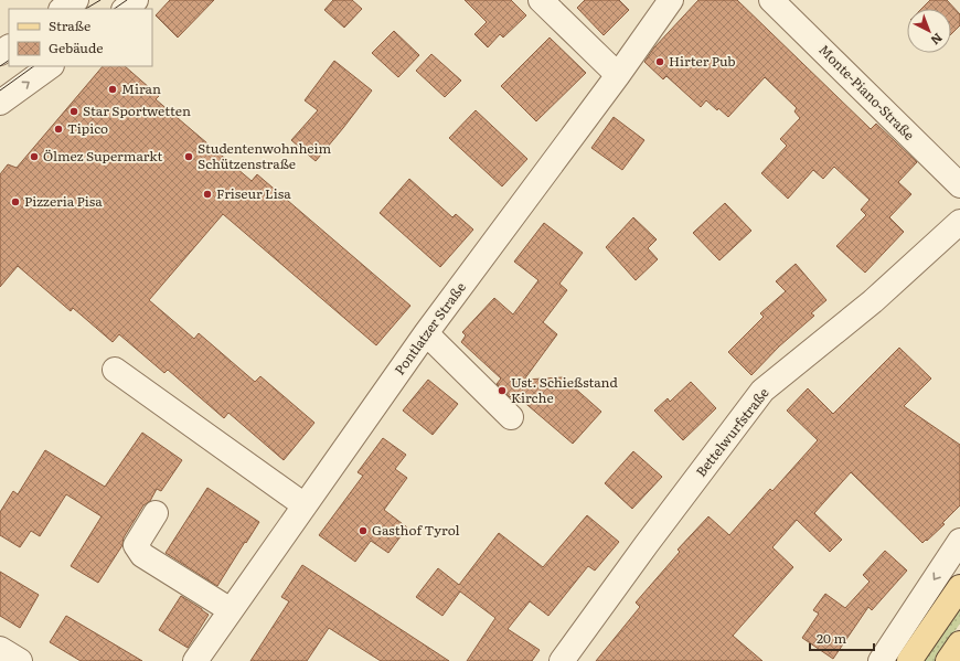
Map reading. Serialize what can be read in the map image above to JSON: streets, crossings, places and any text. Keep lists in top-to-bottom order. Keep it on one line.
{"streets":{"street":["Monte-Piano-Straße","Pontlatzer Straße","Bettelwurfstraße"]},"places":["Hirter Pub","Miran","Star Sportwetten","Tipico","Ölmez Supermarkt","Studentenwohnheim Schützenstraße","Friseur Lisa","Pizzeria Pisa","Ust. Schießstand Kirche","Gasthof Tyrol"],"legend":["Straße","Gebäude"],"scale_bar":"20 m","north":"bottom right"}
